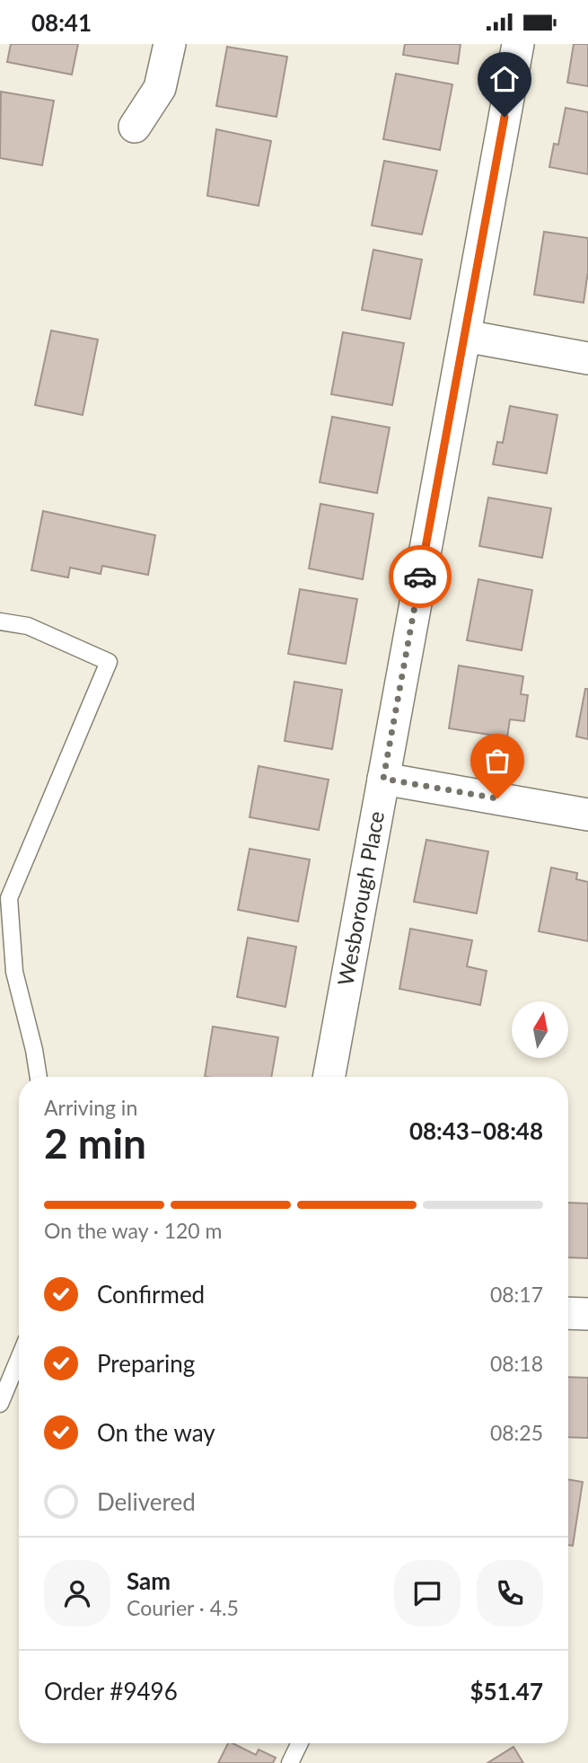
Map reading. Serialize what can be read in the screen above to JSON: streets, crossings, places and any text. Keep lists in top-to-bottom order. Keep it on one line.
{"streets":{"street":["Wesborough Place"]},"north":"top","page":{"status":"08:41","heading":["2 min","Arriving in","08:43–08:48"],"panel":["Sam","Courier · 4.5","Order #9496","$51.47"],"bar":"On the way · 120 m","list":[["Confirmed","08:17"],["Preparing","08:18"],["On the way","08:25"],"Delivered"]}}
